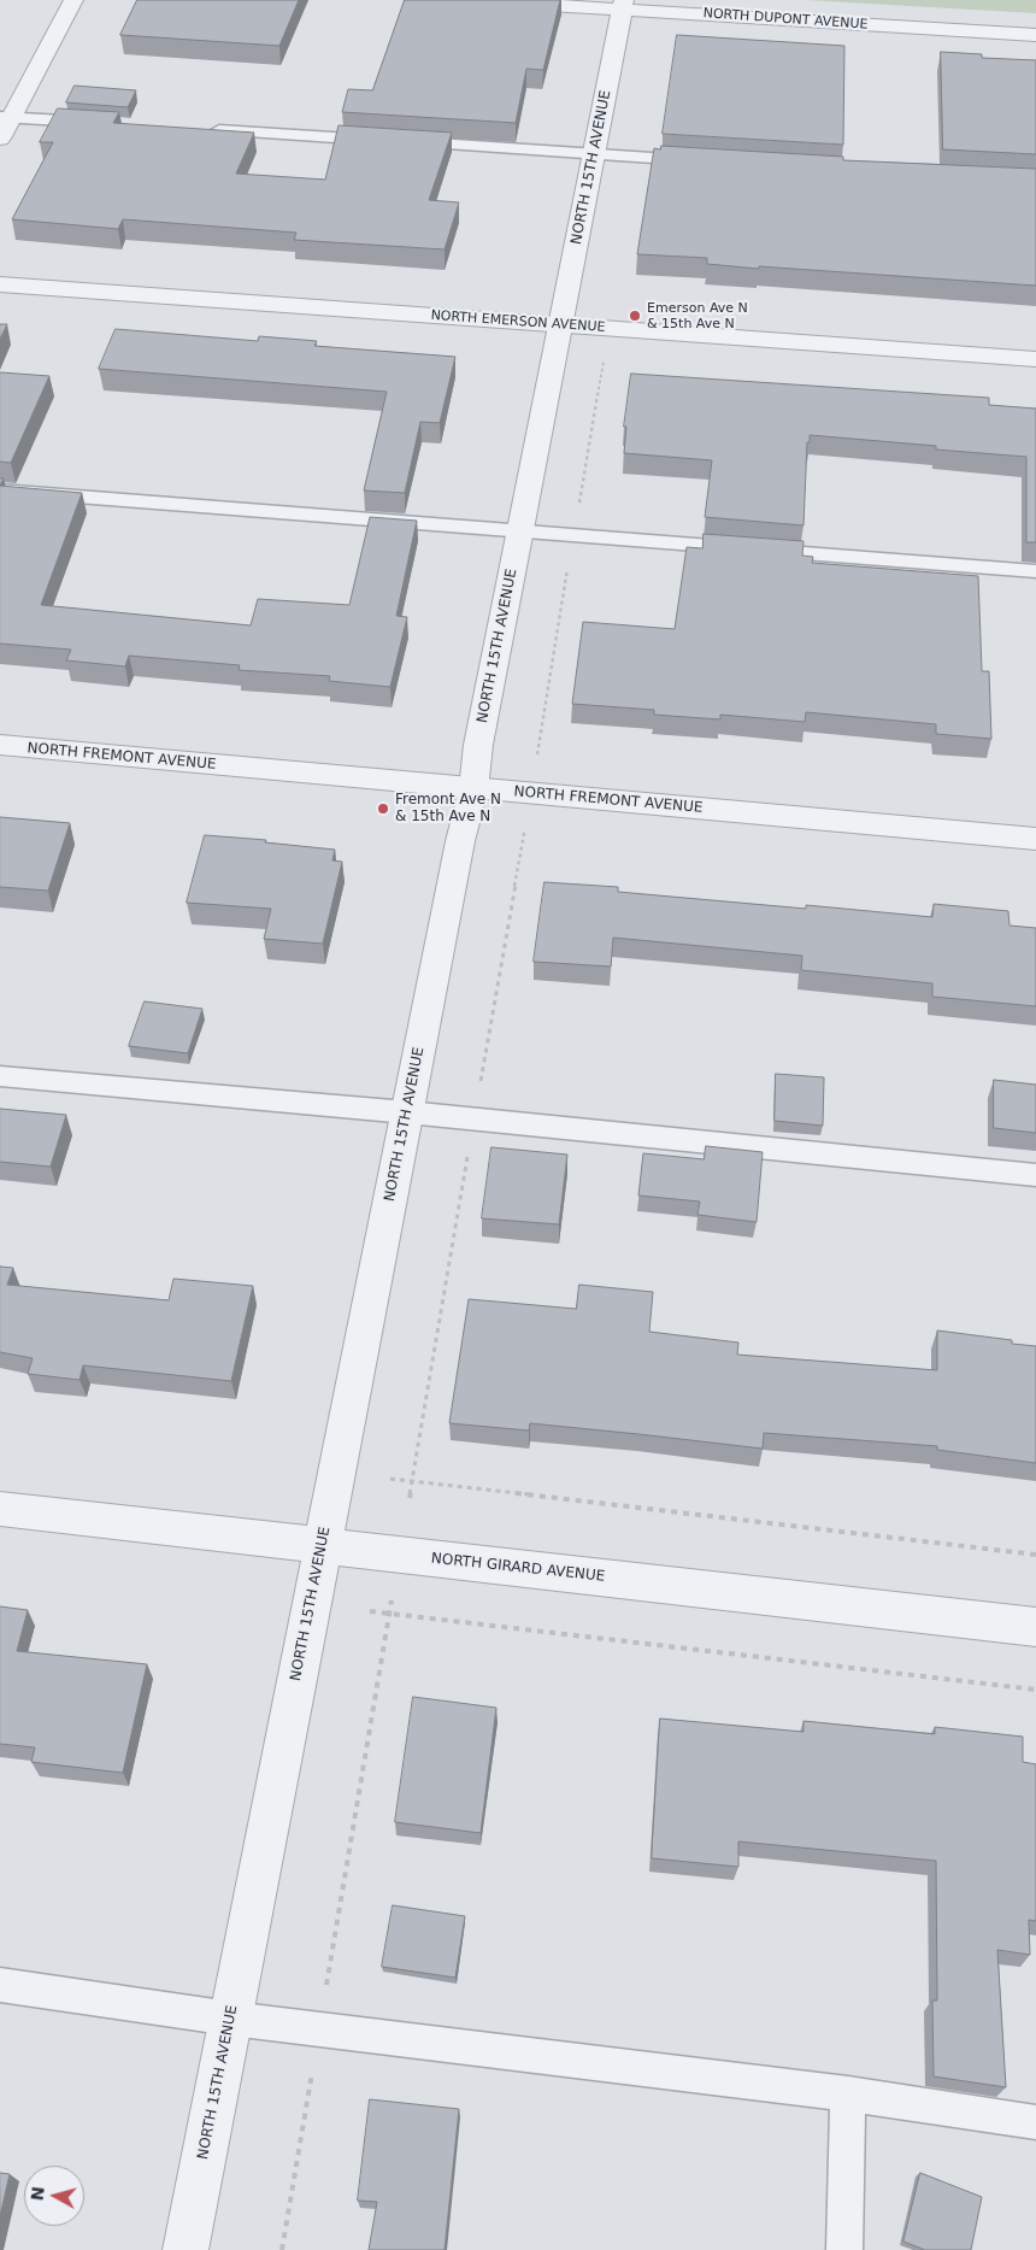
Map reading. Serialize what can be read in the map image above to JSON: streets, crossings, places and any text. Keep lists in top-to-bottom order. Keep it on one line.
{"streets":{"street":["NORTH DUPONT AVENUE","NORTH 15TH AVENUE","NORTH EMERSON AVENUE","NORTH FREMONT AVENUE","NORTH GIRARD AVENUE"]},"crossings":[["NORTH DUPONT AVENUE","NORTH 15TH AVENUE"],["NORTH 15TH AVENUE","NORTH EMERSON AVENUE"],["NORTH 15TH AVENUE","NORTH FREMONT AVENUE"],["NORTH 15TH AVENUE","NORTH GIRARD AVENUE"]],"places":["Emerson Ave N & 15th Ave N","Fremont Ave N & 15th Ave N"],"north":"left"}
